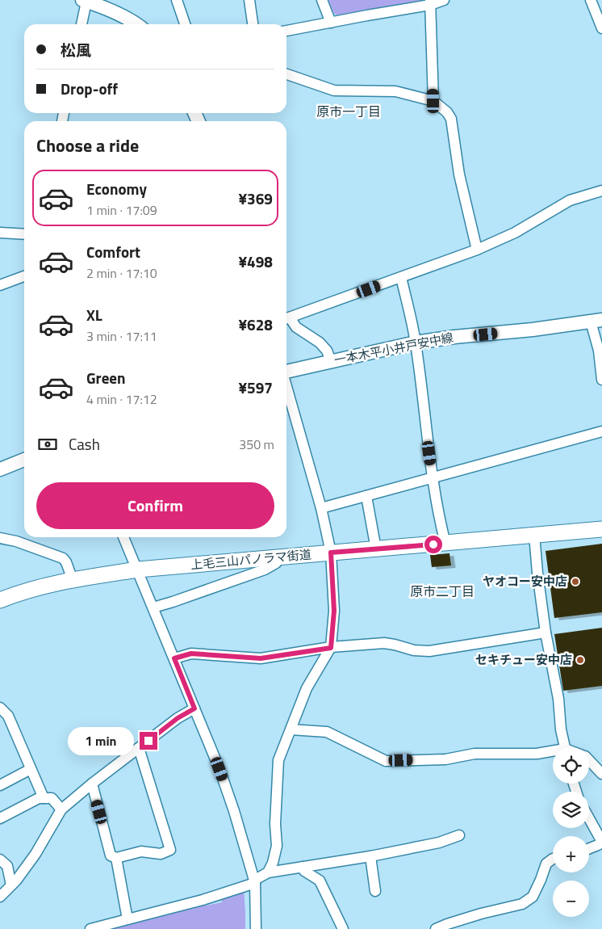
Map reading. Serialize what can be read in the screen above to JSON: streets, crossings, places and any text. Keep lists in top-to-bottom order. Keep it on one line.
{"streets":{"highway":["上毛三山パノラマ街道"],"main road":["一本木平小井戸安中線"]},"districts":["原市一丁目","原市二丁目"],"places":["ヤオコー安中店","セキチュー安中店"],"page":{"banner":["松風","Drop-off"],"heading":"Choose a ride","list":[{"name":"Economy","note":"1 min · 17:09","value":"¥369"},{"name":"Comfort","note":"2 min · 17:10","value":"¥498"},{"name":"XL","note":"3 min · 17:11","value":"¥628"},{"name":"Green","note":"4 min · 17:12","value":"¥597"}],"pay":["Cash","350 m"],"buttons":"Confirm","bubble":"1 min","map_buttons":["+","−"]}}
